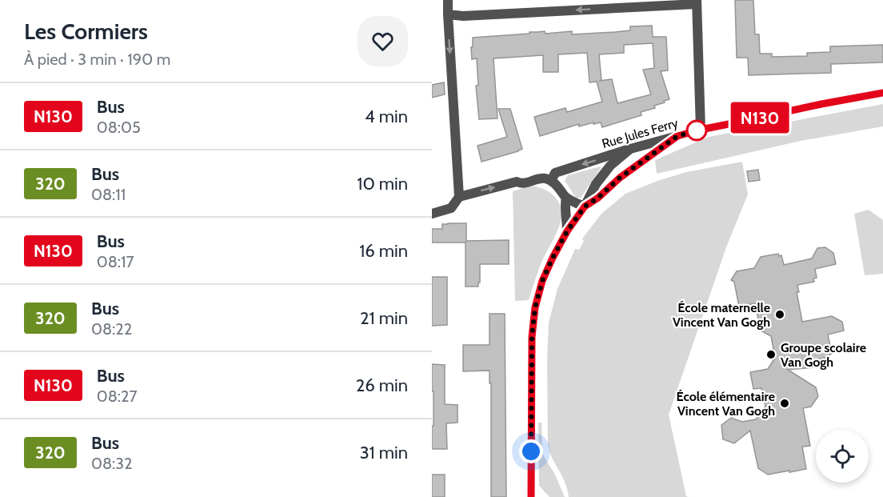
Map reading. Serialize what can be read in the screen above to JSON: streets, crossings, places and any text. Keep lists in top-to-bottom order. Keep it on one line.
{"streets":{"street":["Rue Jules Ferry"]},"places":["École maternelle Vincent Van Gogh","Groupe scolaire Van Gogh","École élémentaire Vincent Van Gogh"],"lines":["bus line N130"],"page":{"heading":["Les Cormiers","À pied · 3 min · 190 m"],"on_map":"N130","list":[{"mark":"N130","name":"Bus","note":"08:05","value":"4 min"},{"mark":"320","name":"Bus","note":"08:11","value":"10 min"},{"mark":"N130","name":"Bus","note":"08:17","value":"16 min"},{"mark":"320","name":"Bus","note":"08:22","value":"21 min"},{"mark":"N130","name":"Bus","note":"08:27","value":"26 min"},{"mark":"320","name":"Bus","note":"08:32","value":"31 min"}]}}
